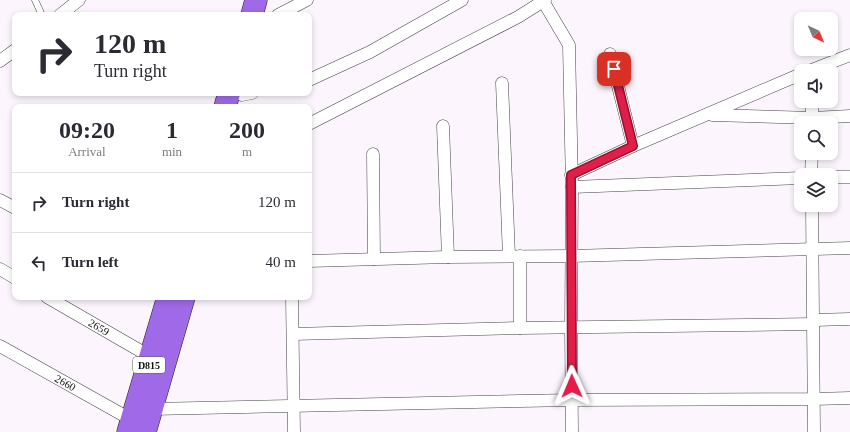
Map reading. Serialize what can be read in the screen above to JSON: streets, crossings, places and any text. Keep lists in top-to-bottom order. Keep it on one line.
{"streets":{"highway":["D815"],"street":["2659","2660"]},"crossings":[["2659","D815"],["D815","2660"]],"north":"bottom right","page":{"turn":["120 m","Turn right"],"eta":["09:20","Arrival","1","min","200","m"],"list":[{"name":"Turn right","value":"120 m"},{"name":"Turn left","value":"40 m"}]}}
